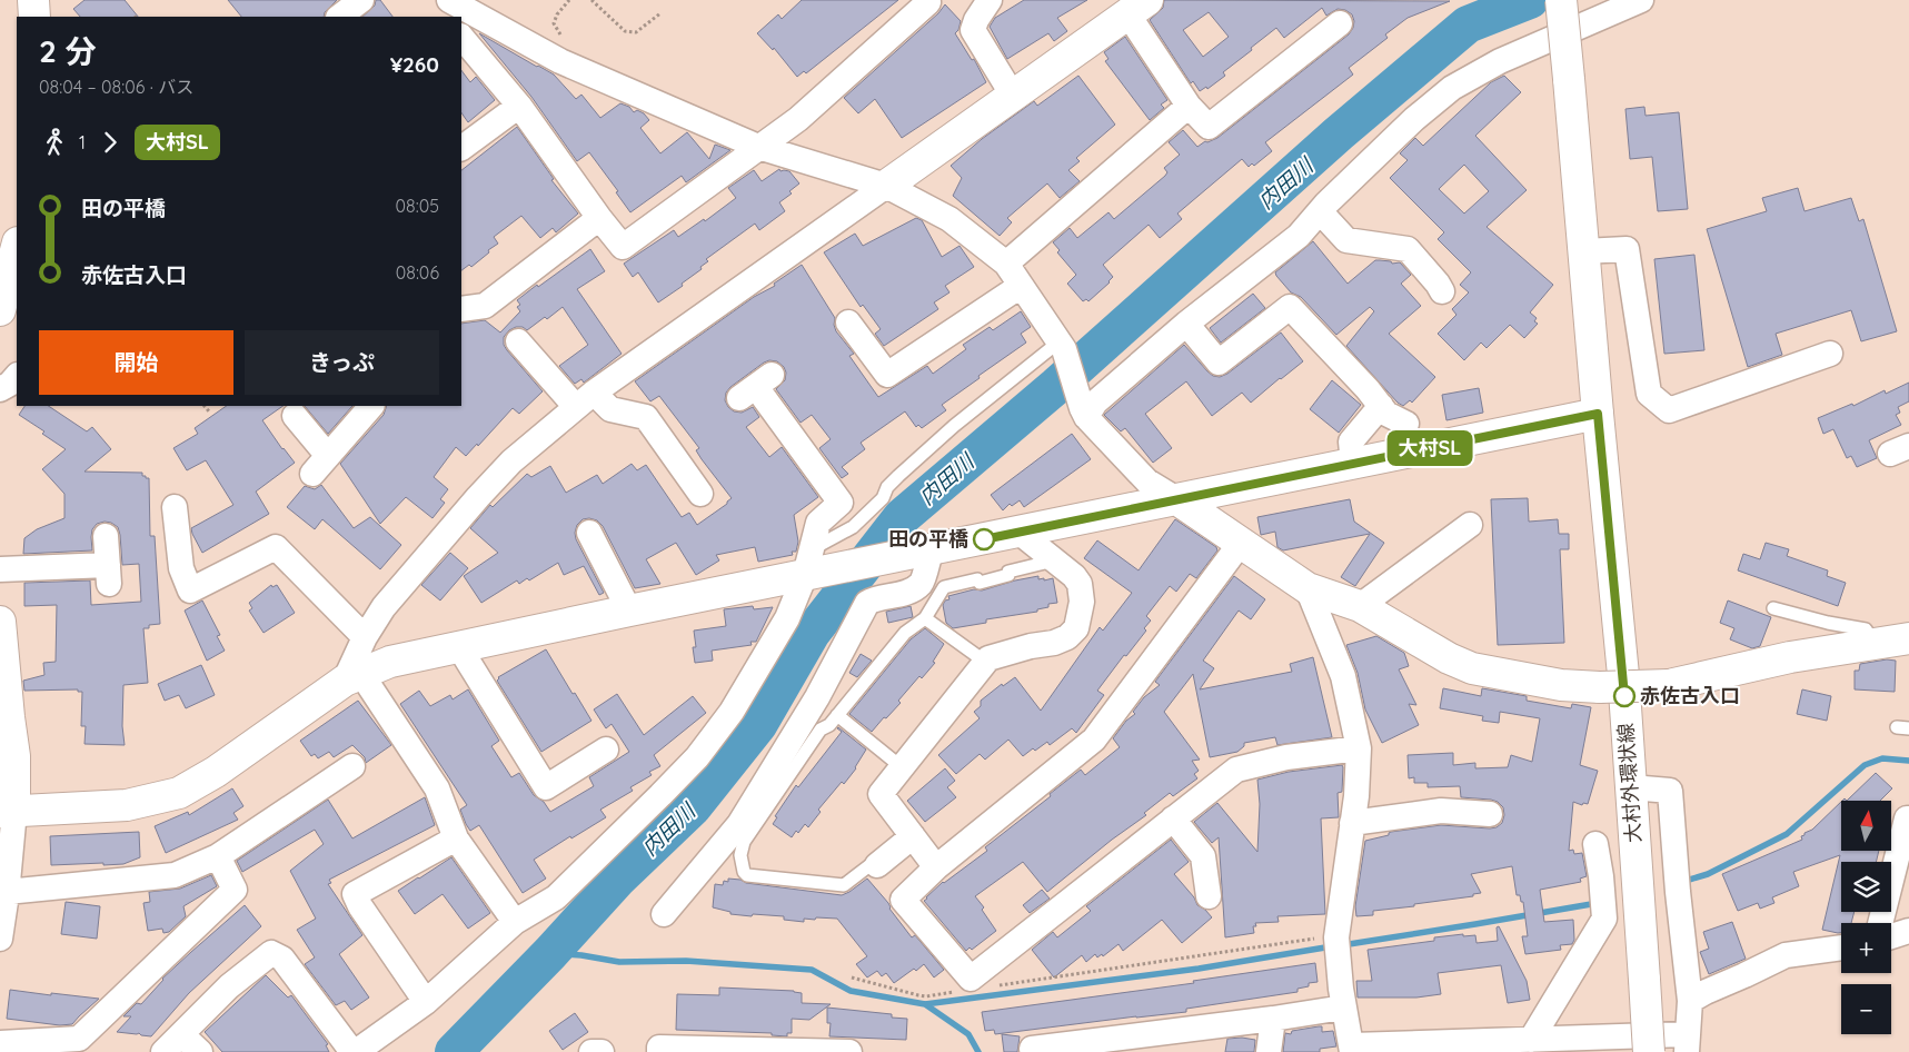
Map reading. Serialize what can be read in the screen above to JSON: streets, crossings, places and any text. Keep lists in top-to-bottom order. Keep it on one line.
{"streets":{"street":["大村外環状線"]},"water":["内田川"],"places":["田の平橋","赤佐古入口"],"lines":["bus line 大村SL"],"north":"top","page":{"on_map":"大村SL","heading":["2 分","08:04 – 08:06 · バス","¥260"],"legs":["1","大村SL"],"list":[{"name":"田の平橋","value":"08:05"},{"name":"赤佐古入口","value":"08:06"}],"buttons":["開始","きっぷ"],"map_buttons":["+","−"]}}
